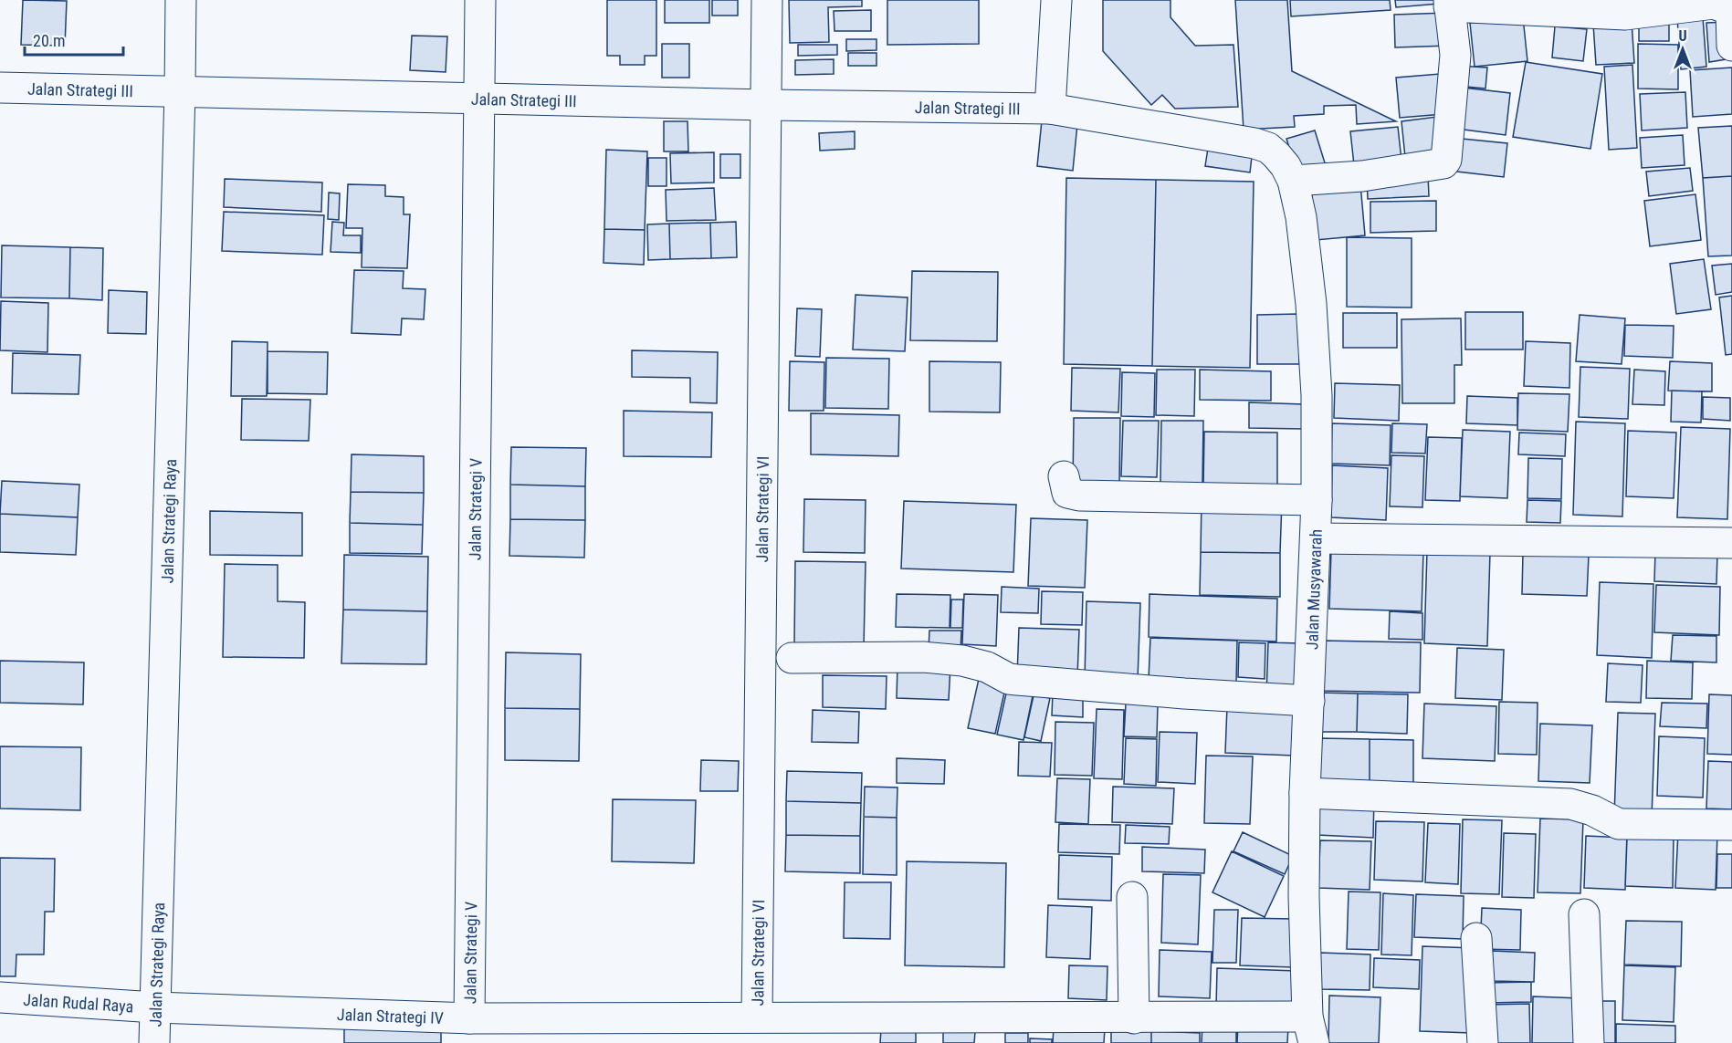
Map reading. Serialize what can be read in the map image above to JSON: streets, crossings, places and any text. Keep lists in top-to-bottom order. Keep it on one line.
{"streets":{"street":["Jalan Strategi III","Jalan Strategi VI","Jalan Strategi V","Jalan Strategi Raya","Jalan Musyawarah","Jalan Rudal Raya","Jalan Strategi IV"]},"crossings":[["Jalan Strategi III","Jalan Strategi VI"],["Jalan Strategi III","Jalan Strategi V"],["Jalan Strategi III","Jalan Strategi Raya"],["Jalan Strategi III","Jalan Musyawarah"],["Jalan Strategi VI","Jalan Strategi IV"],["Jalan Strategi V","Jalan Strategi IV"],["Jalan Strategi Raya","Jalan Rudal Raya"],["Jalan Strategi Raya","Jalan Strategi IV"],["Jalan Musyawarah","Jalan Strategi IV"],["Jalan Rudal Raya","Jalan Strategi IV"]],"scale_bar":"20 m","north":"top"}
